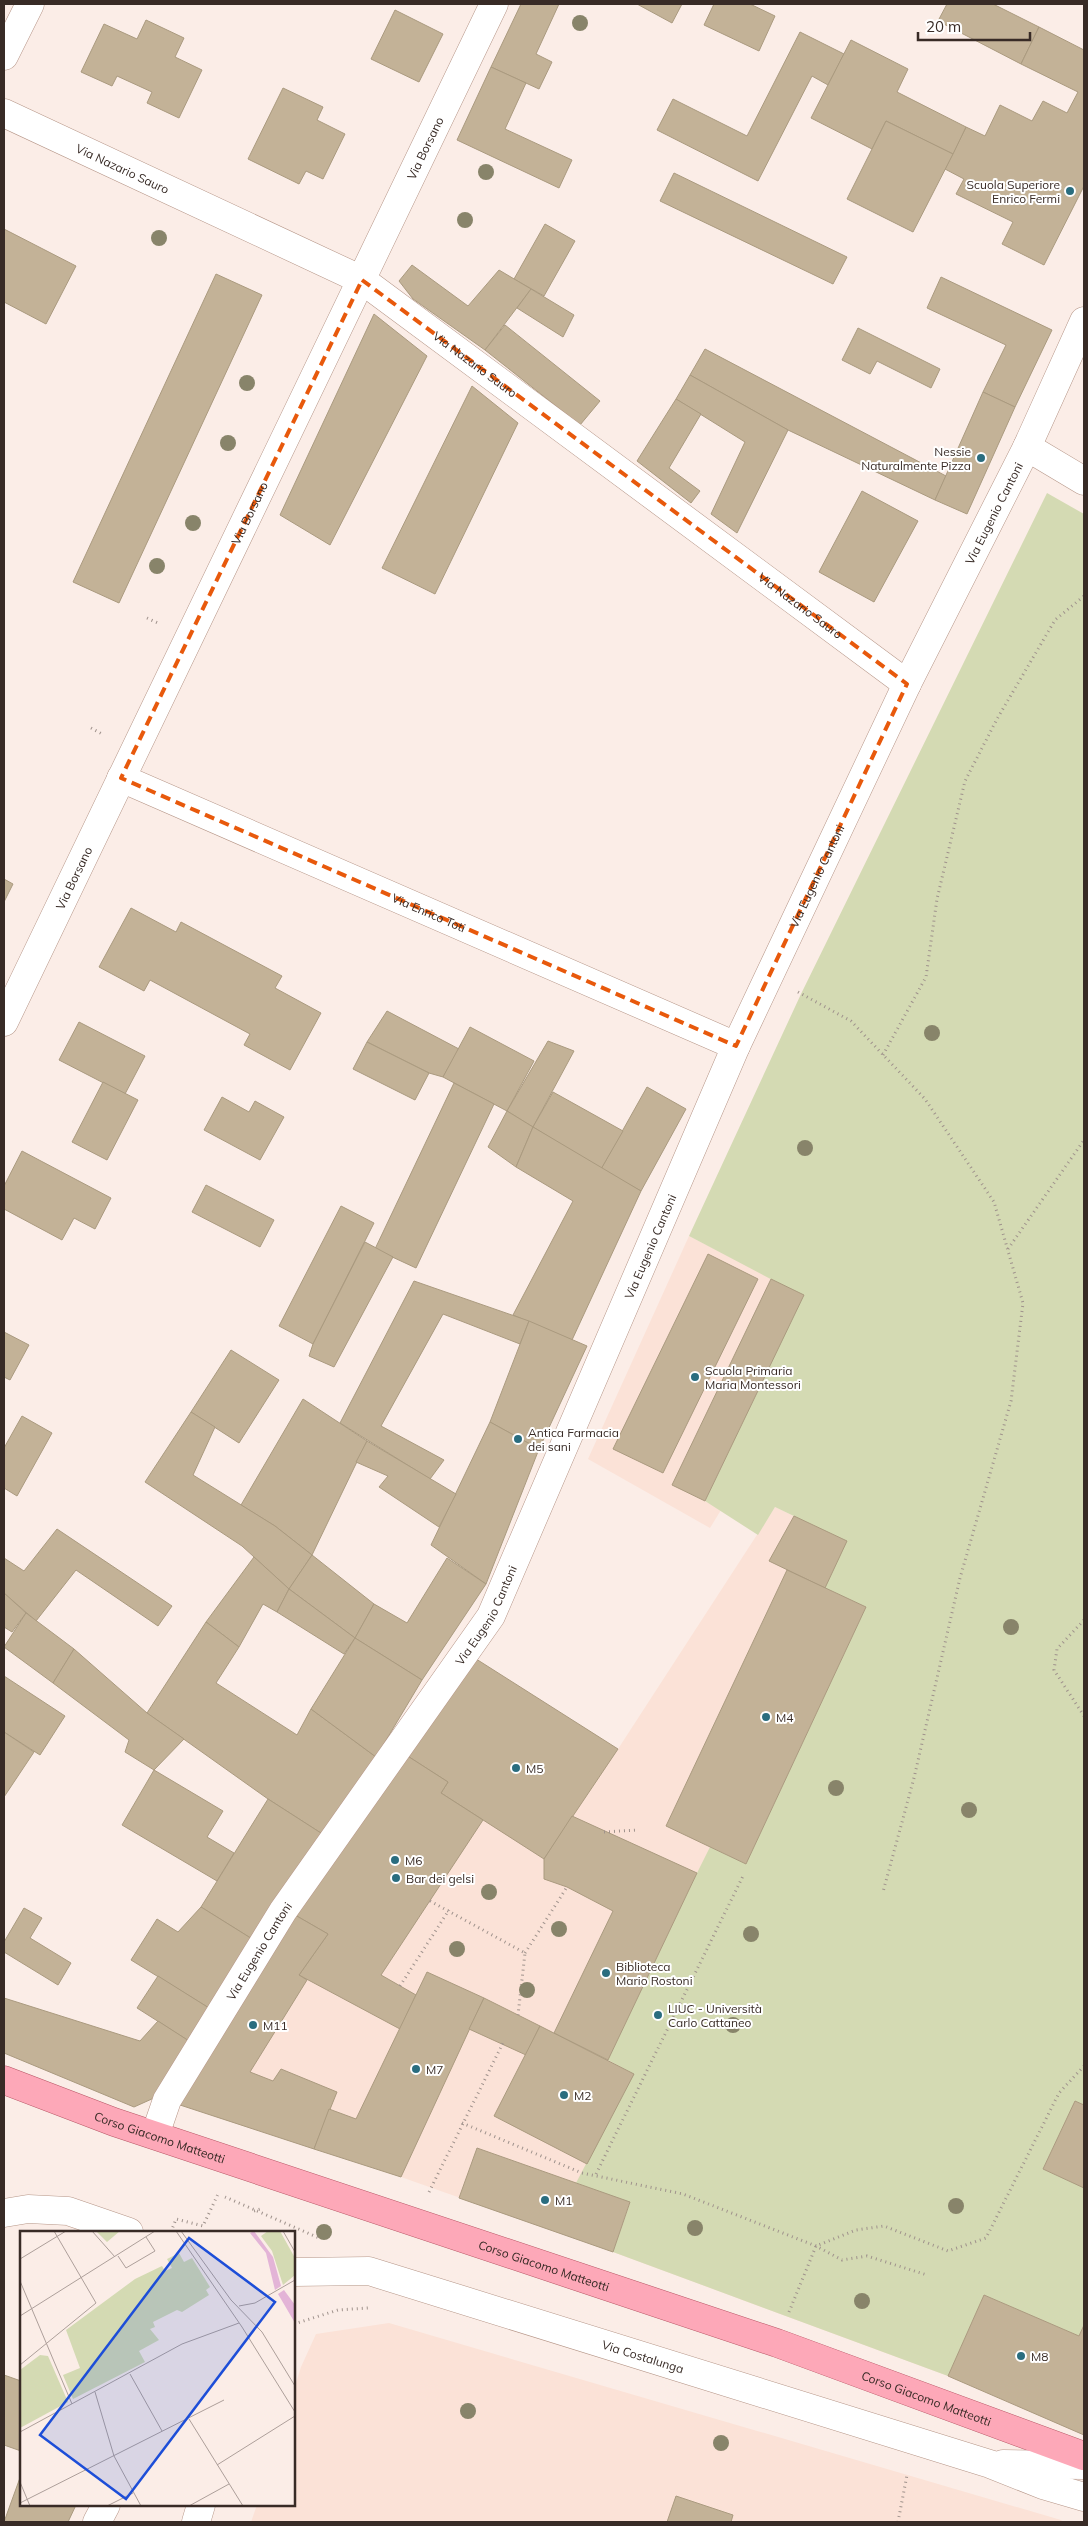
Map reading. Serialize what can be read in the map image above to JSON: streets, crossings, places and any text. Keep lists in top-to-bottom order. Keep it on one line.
{"streets":{"main road":["Corso Giacomo Matteotti"],"street":["Via Borsano","Via Nazario Sauro","Via Eugenio Cantoni","Via Enrico Toti","Via Costalunga"]},"crossings":[["Via Borsano","Via Nazario Sauro"],["Via Borsano","Via Enrico Toti"],["Via Nazario Sauro","Via Eugenio Cantoni"],["Via Eugenio Cantoni","Via Enrico Toti"],["Via Eugenio Cantoni","Corso Giacomo Matteotti"]],"places":["Scuola Superiore Enrico Fermi","Nessie Naturalmente Pizza","Scuola Primaria Maria Montessori","Antica Farmacia dei sani","M4","M5","M6","Bar dei gelsi","Biblioteca Mario Rostoni","LIUC - Università Carlo Cattaneo","M11","M7","M2","M1","M8"],"scale_bar":"20 m"}
